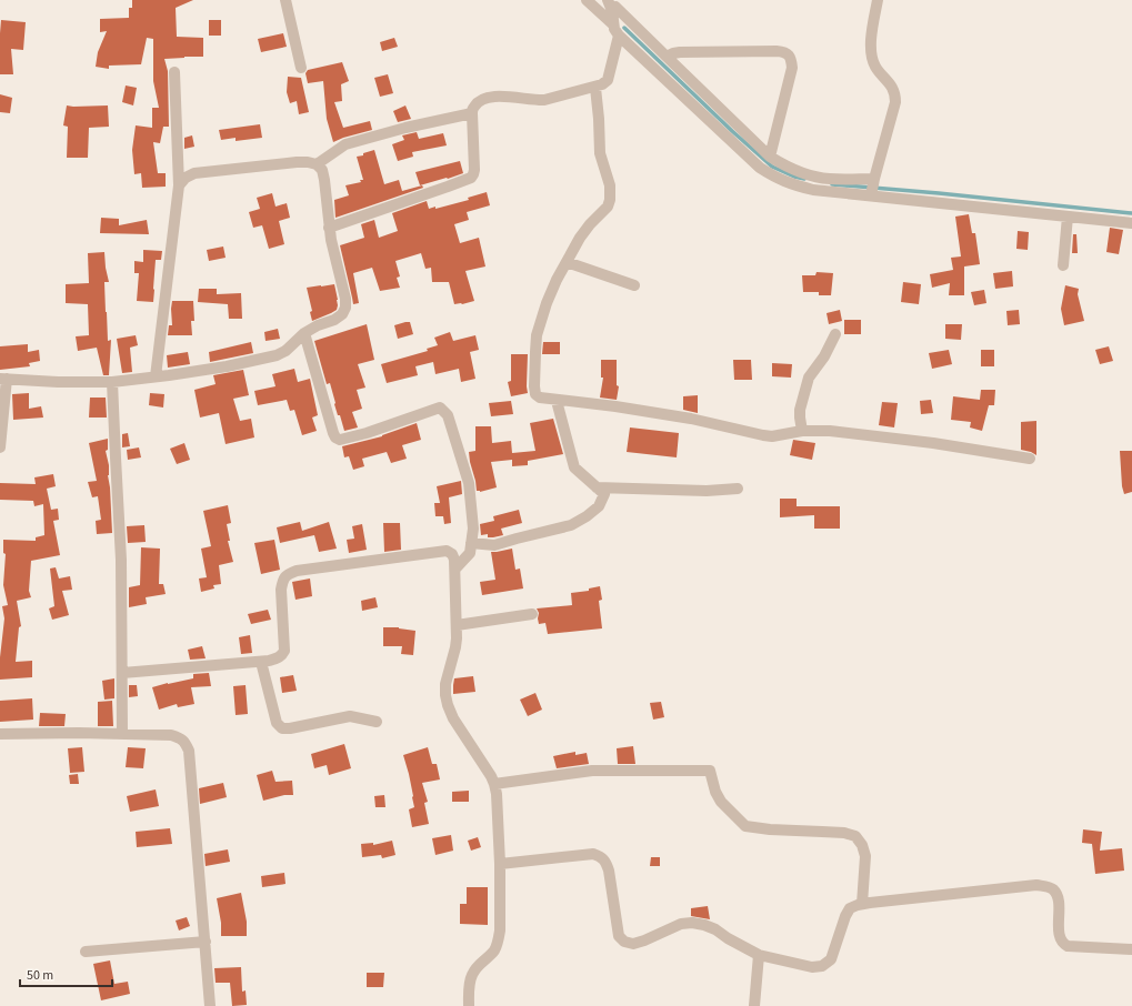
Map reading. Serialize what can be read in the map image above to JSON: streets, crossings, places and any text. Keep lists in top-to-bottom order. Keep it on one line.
{"scale_bar":"50 m"}
